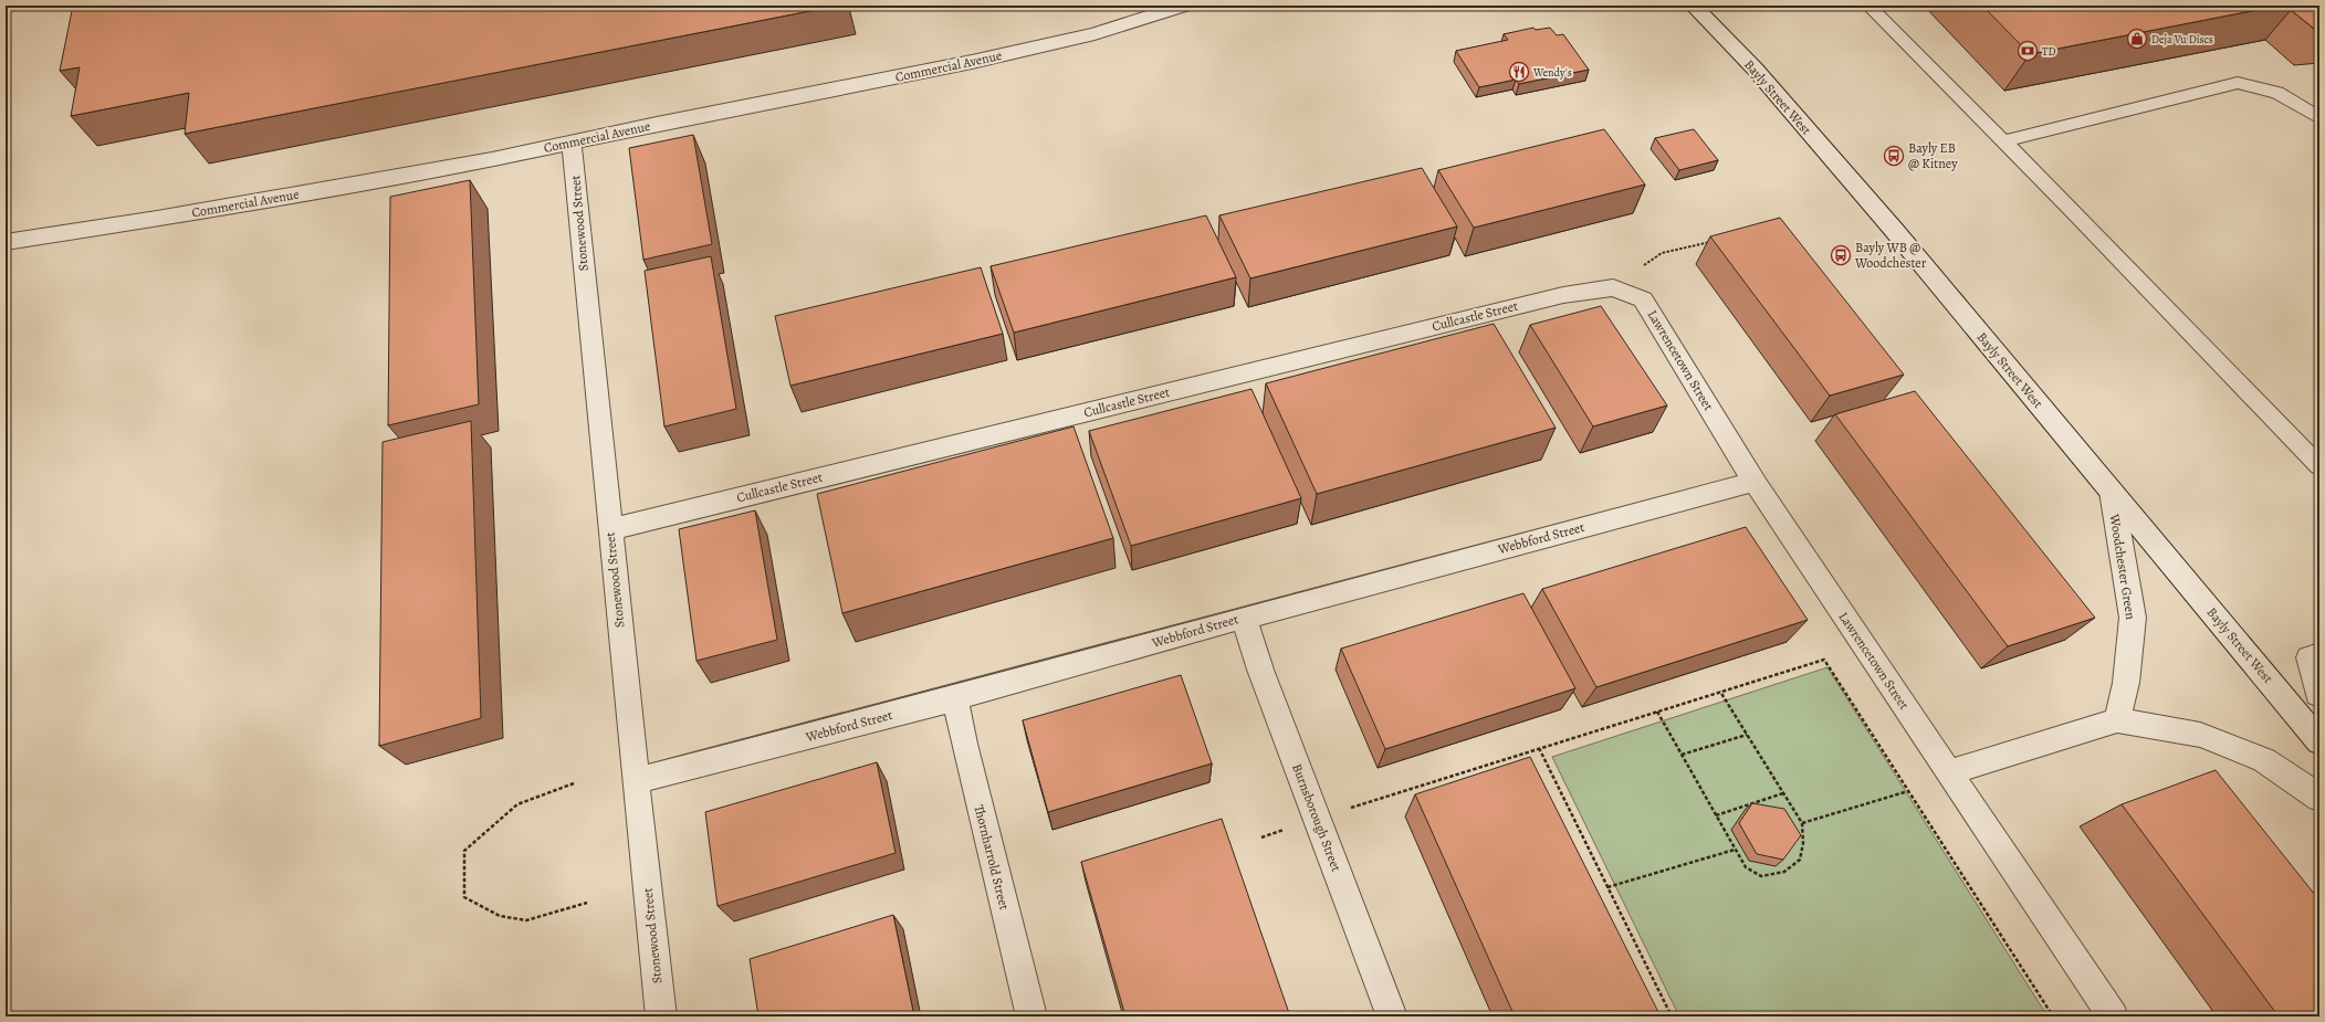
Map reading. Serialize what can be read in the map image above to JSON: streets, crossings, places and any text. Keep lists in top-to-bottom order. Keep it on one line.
{"streets":{"street":["Commercial Avenue","Bayly Street West","Stonewood Street","Cullcastle Street","Lawrencetown Street","Webbford Street","Woodchester Green","Burnsborough Street","Thornharrold Street"]},"crossings":[["Commercial Avenue","Stonewood Street"],["Bayly Street West","Woodchester Green"],["Stonewood Street","Cullcastle Street"],["Stonewood Street","Webbford Street"],["Cullcastle Street","Lawrencetown Street"],["Lawrencetown Street","Webbford Street"],["Webbford Street","Burnsborough Street"],["Webbford Street","Thornharrold Street"]],"places":{"shop":["Deja Vu Discs"],"bank":["TD"],"restaurant":["Wendy's"],"bus stop":["Bayly EB @ Kitney","Bayly WB @ Woodchester"]}}
